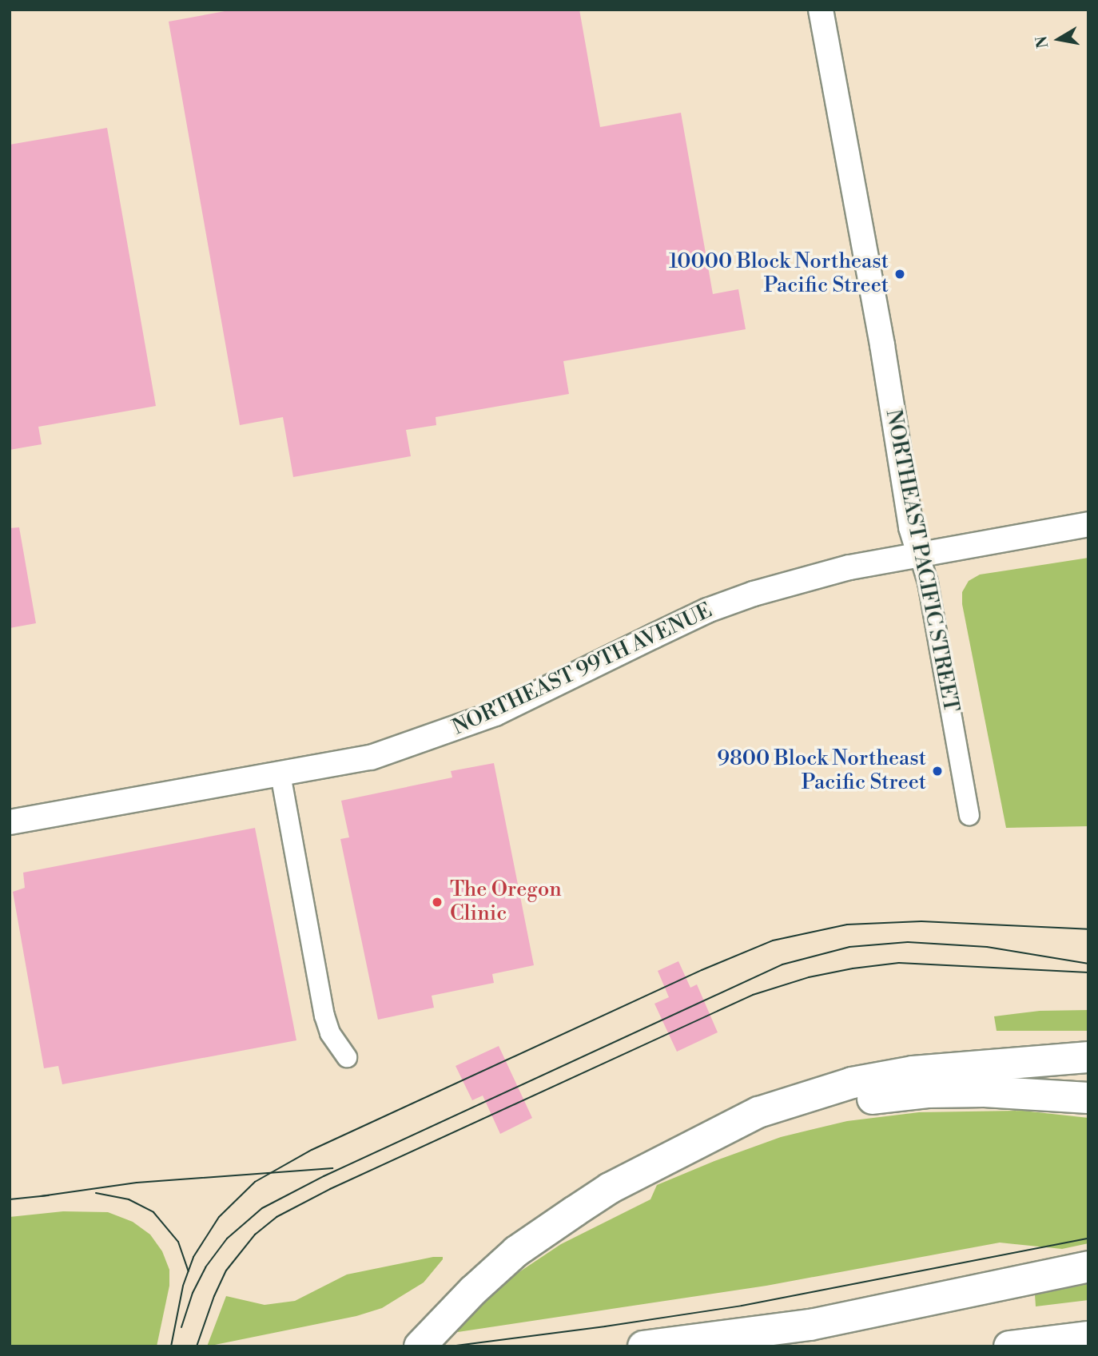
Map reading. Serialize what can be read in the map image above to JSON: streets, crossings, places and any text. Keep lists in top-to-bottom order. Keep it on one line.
{"streets":{"street":["NORTHEAST PACIFIC STREET","NORTHEAST 99TH AVENUE"]},"crossings":[["NORTHEAST PACIFIC STREET","NORTHEAST 99TH AVENUE"]],"places":["10000 Block Northeast Pacific Street","9800 Block Northeast Pacific Street","The Oregon Clinic"],"north":"left"}
